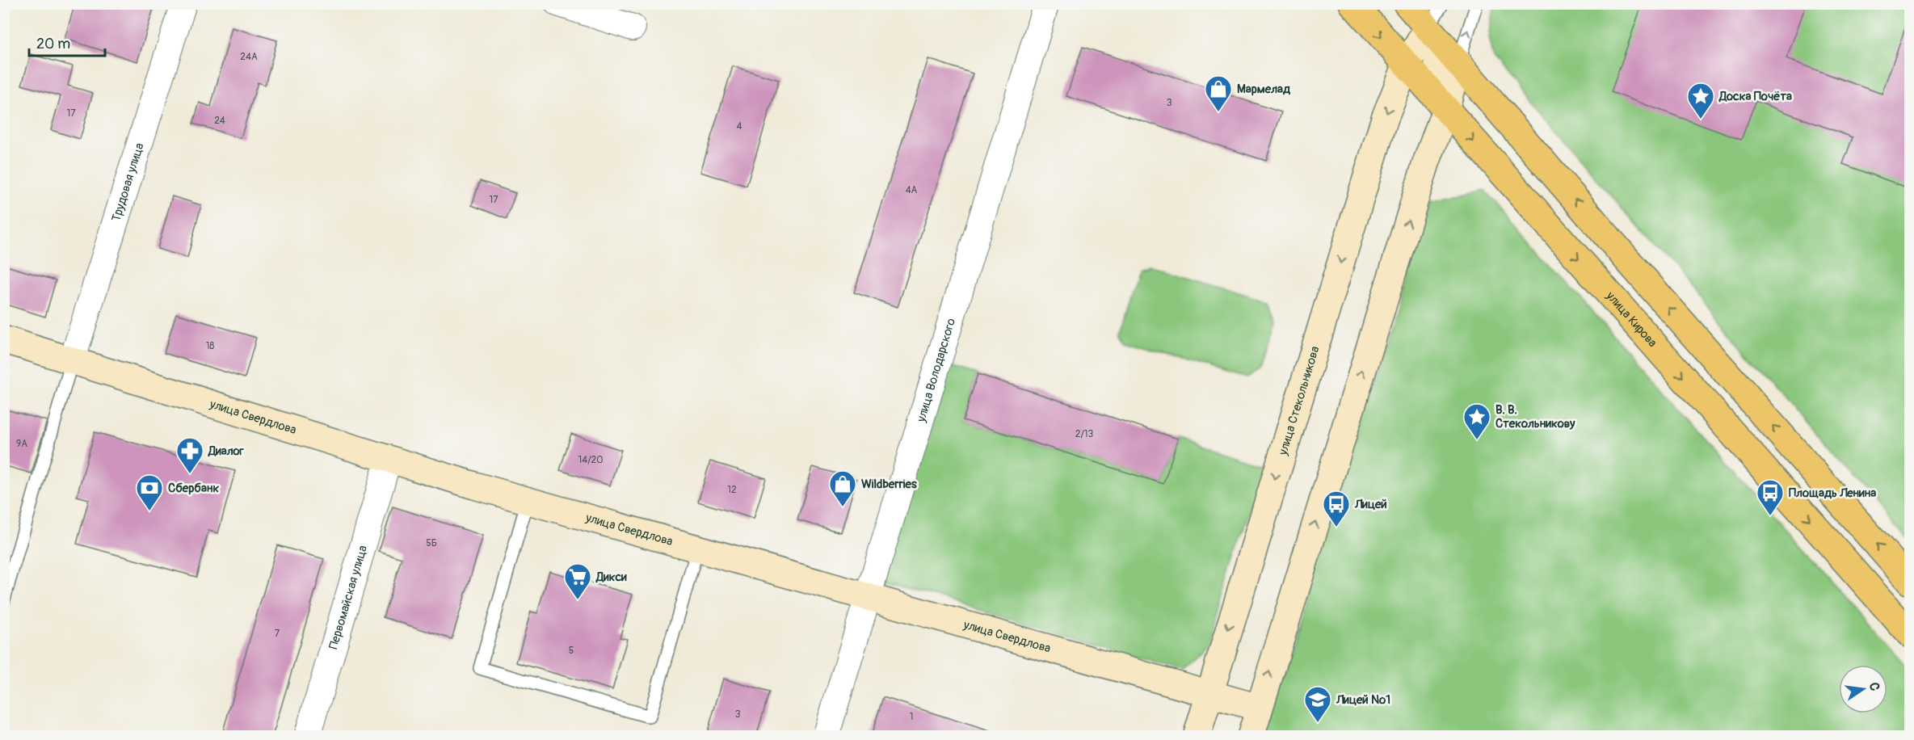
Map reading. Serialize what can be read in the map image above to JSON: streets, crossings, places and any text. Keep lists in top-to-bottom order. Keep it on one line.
{"streets":{"main road":["улица Кирова","улица Стекольникова","улица Свердлова"],"street":["Трудовая улица","улица Володарского","Первомайская улица"]},"crossings":[["Трудовая улица","улица Свердлова"],["улица Кирова","улица Стекольникова"],["улица Володарского","улица Свердлова"],["улица Стекольникова","улица Свердлова"],["улица Свердлова","Первомайская улица"]],"places":{"shop":["Мармелад","Wildberries"],"place":["Доска Почёта","В. В. Стекольникову"],"pharmacy":["Диалог"],"bank":["Сбербанк"],"bus stop":["Площадь Ленина","Лицeй"],"supermarket":["Дикси"],"school or university":["Лицeй №1"]},"house_numbers":["24А","3","17","24","4","4А","17","18","2/13","9А","14/20","12","5Б","7","5","3","1"],"scale_bar":"20 m","north":"right"}
